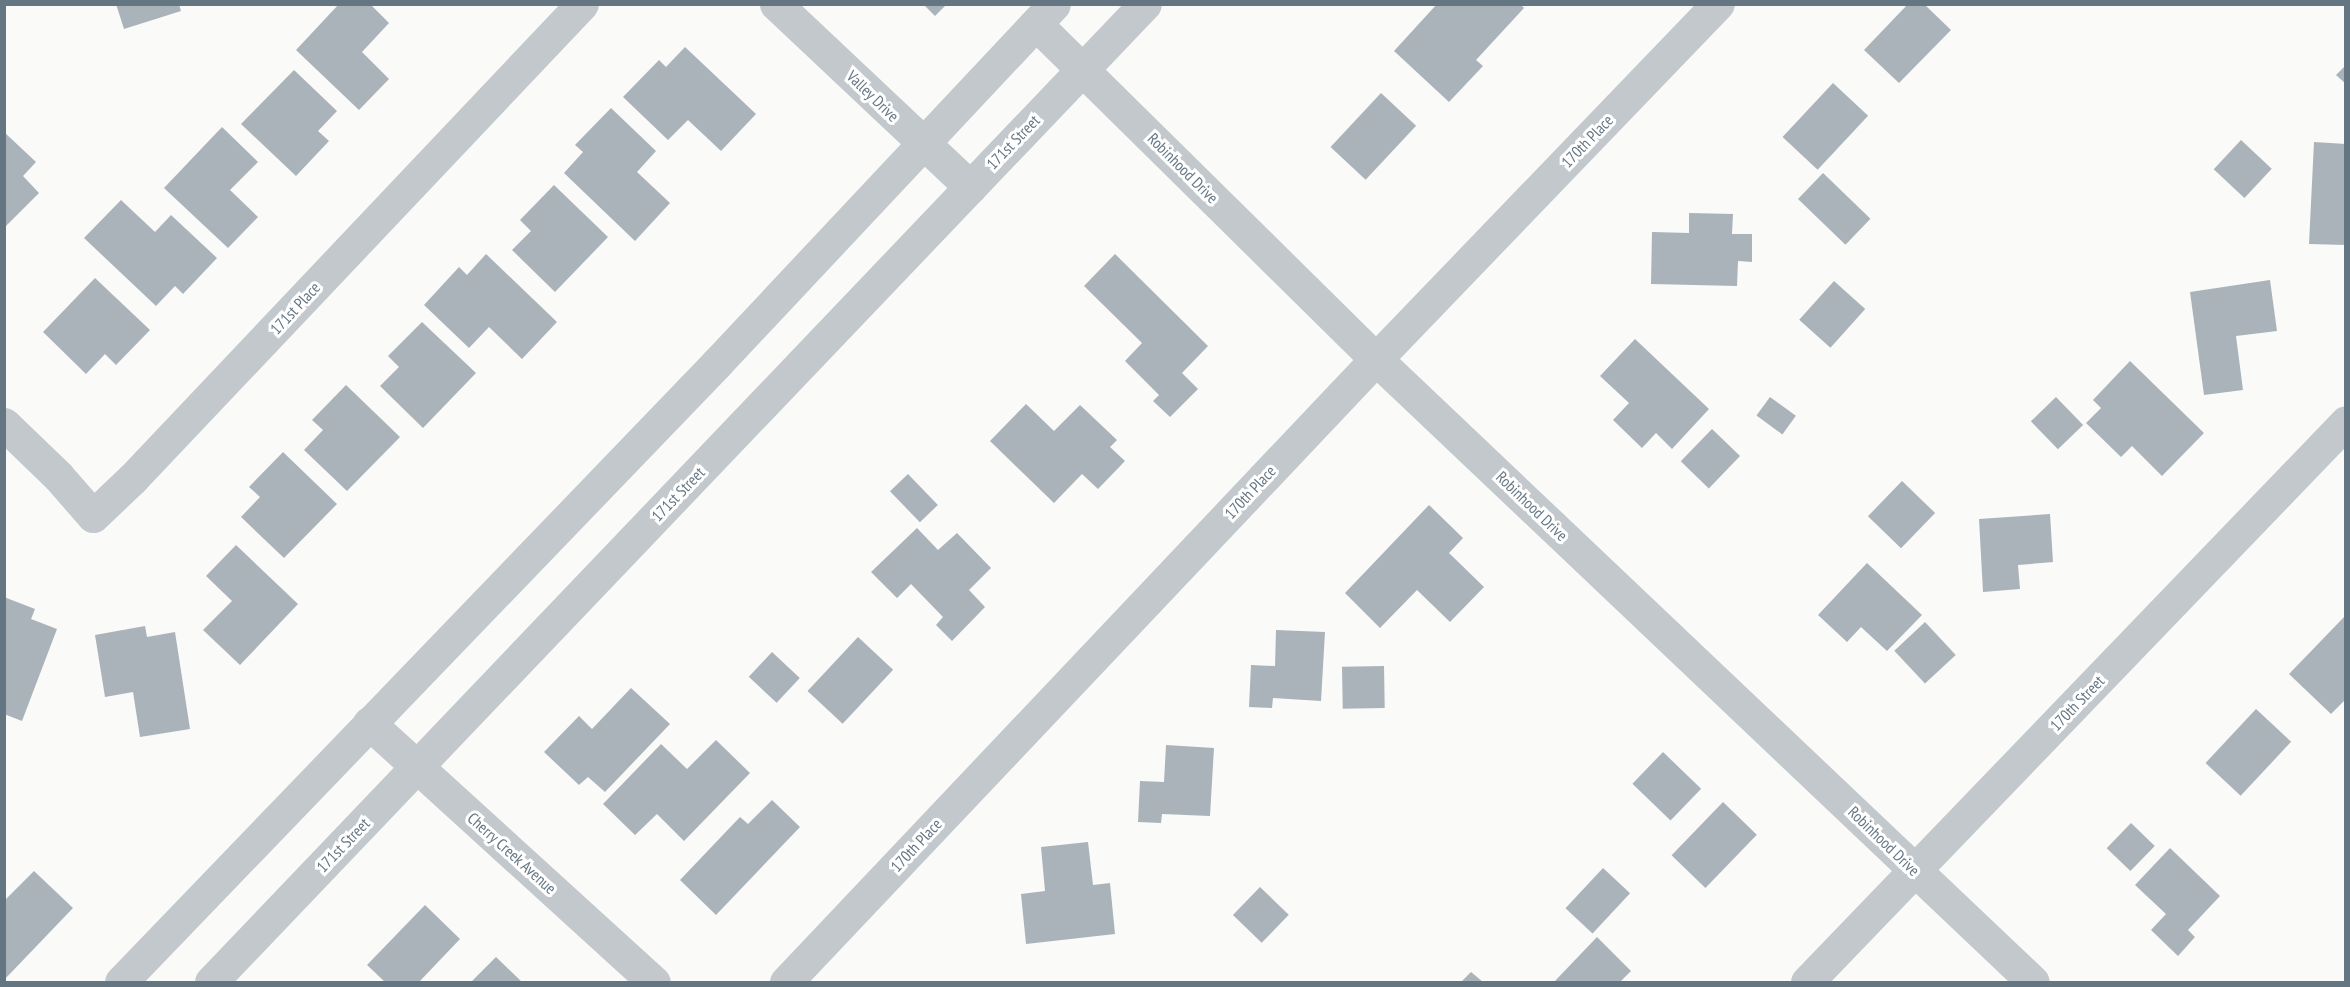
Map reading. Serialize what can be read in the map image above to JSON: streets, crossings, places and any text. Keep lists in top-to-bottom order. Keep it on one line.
{"streets":{"street":["Valley Drive","170th Place","171st Street","Robinhood Drive","171st Place","170th Street","Cherry Creek Avenue"]},"crossings":[["Valley Drive","171st Street"],["170th Place","Robinhood Drive"],["171st Street","Robinhood Drive"],["171st Street","Cherry Creek Avenue"],["Robinhood Drive","170th Street"]]}
